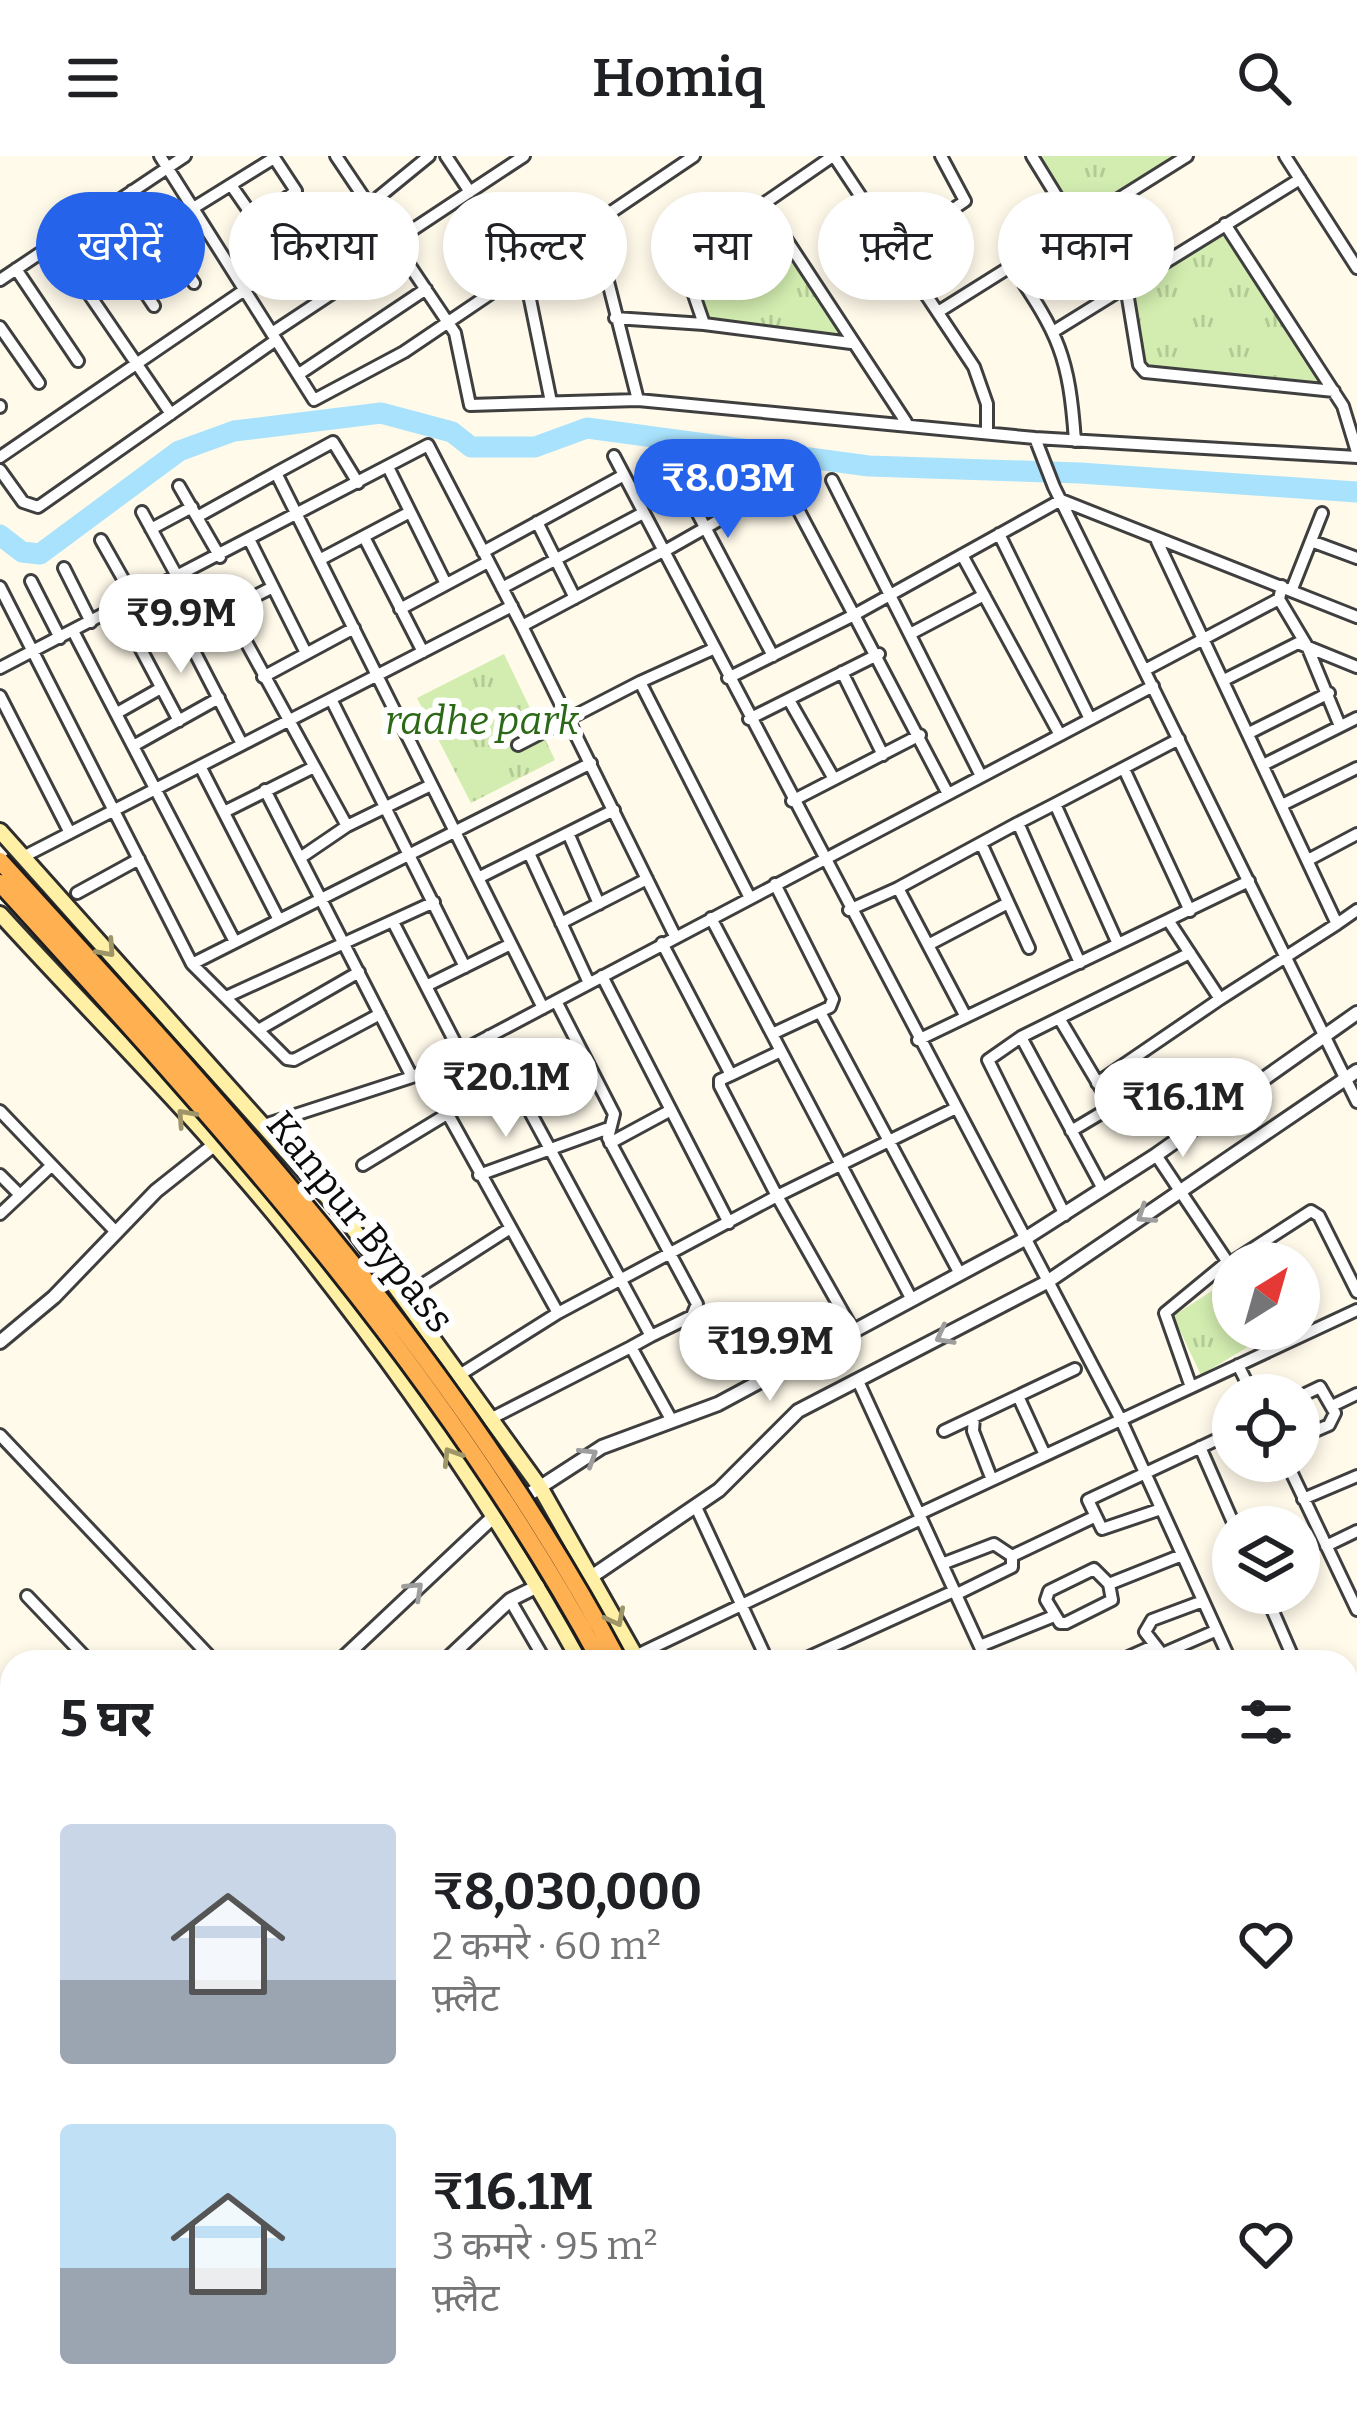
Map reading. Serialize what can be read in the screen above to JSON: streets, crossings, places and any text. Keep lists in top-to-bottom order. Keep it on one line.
{"streets":{"highway":["Kanpur Bypass"]},"parks":["radhe park"],"north":"top right","page":{"header":"Homiq","chip":["खरीदें","किराया","फ़िल्टर","नया","फ़्लैट","मकान"],"price":["₹8.03M","₹9.9M","₹20.1M","₹16.1M","₹19.9M"],"heading":"5 घर","list":[{"name":"₹8,030,000","note":"2 कमरे · 60 m² · फ़्लैट"},{"name":"₹16.1M","note":"3 कमरे · 95 m² · फ़्लैट"}]}}
